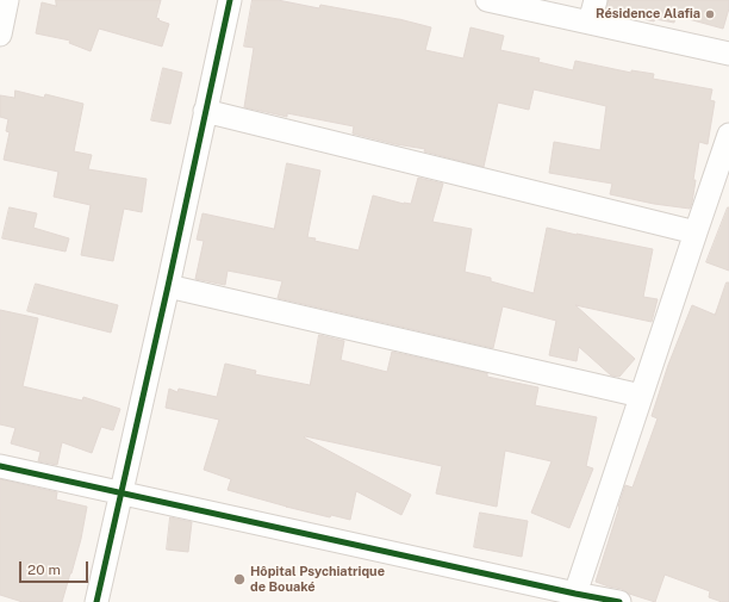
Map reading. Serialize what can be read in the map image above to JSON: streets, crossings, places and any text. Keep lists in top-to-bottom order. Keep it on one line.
{"places":["Résidence Alafia","Hôpital Psychiatrique de Bouaké"],"scale_bar":"20 m"}
